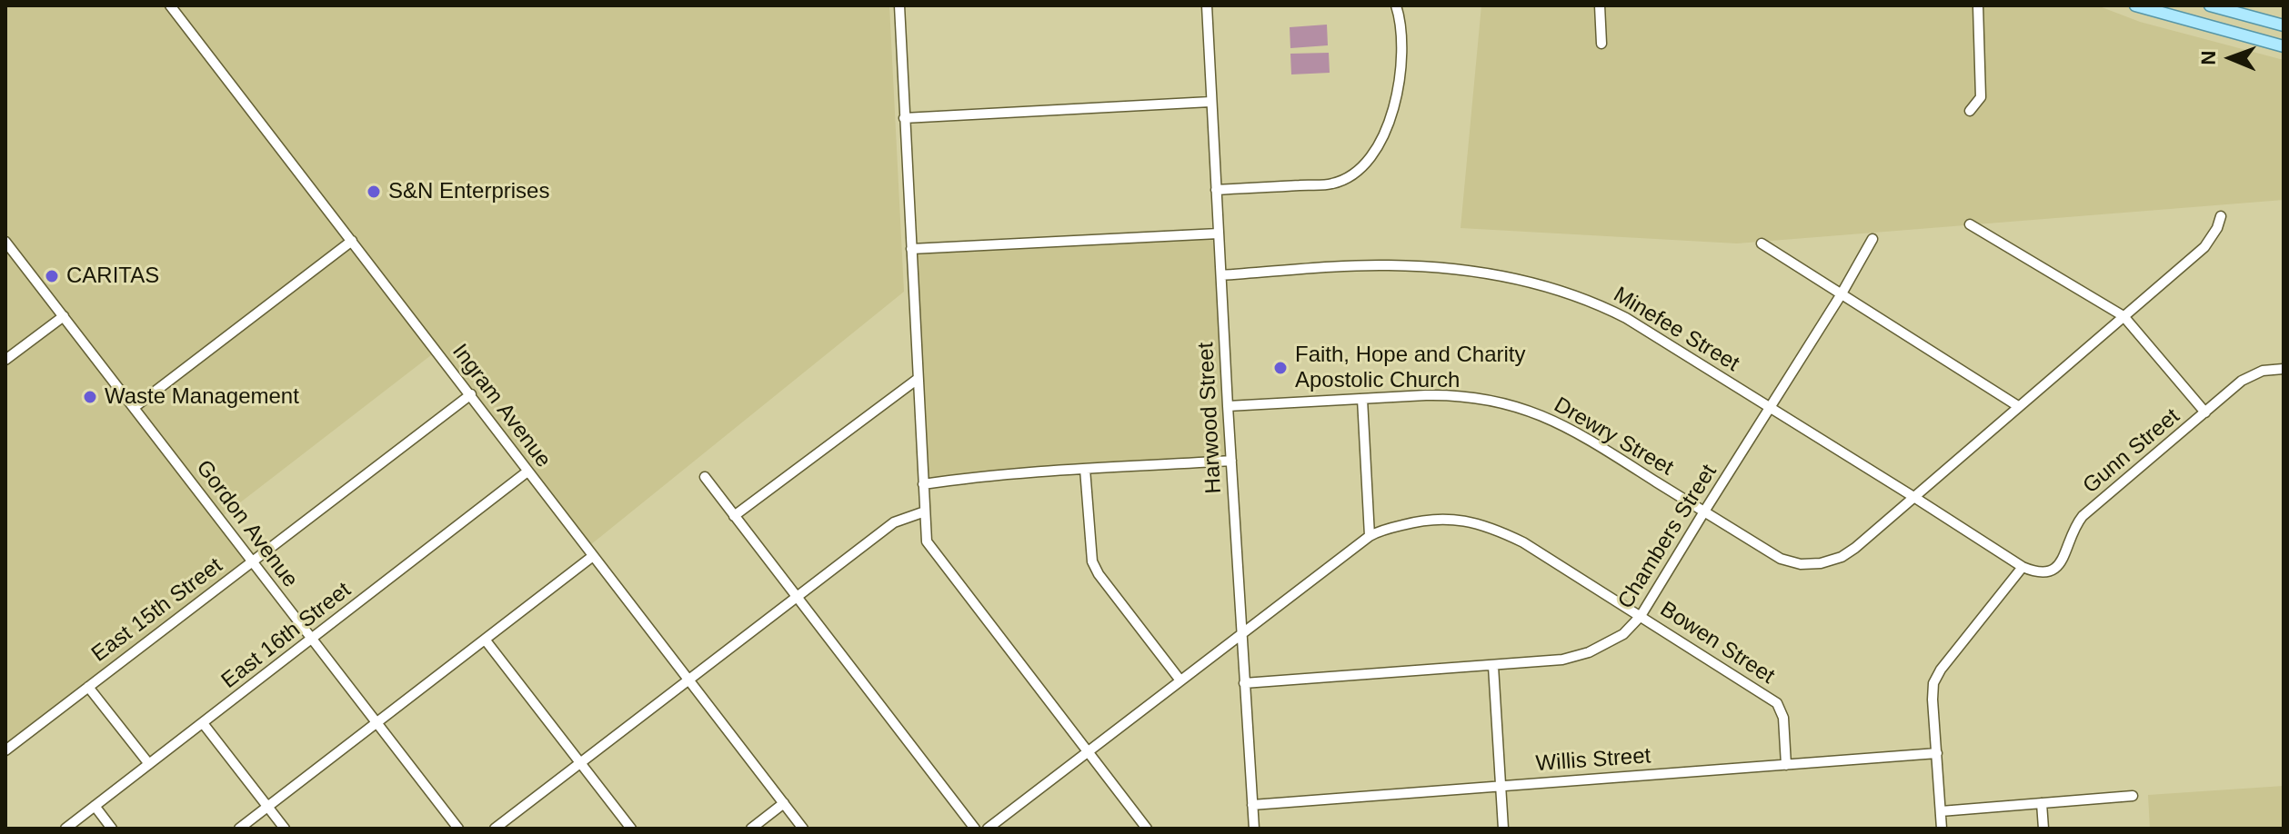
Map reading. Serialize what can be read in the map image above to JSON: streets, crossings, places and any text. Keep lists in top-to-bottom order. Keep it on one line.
{"streets":{"street":["Minefee Street","Ingram Avenue","Harwood Street","Drewry Street","Gunn Street","Gordon Avenue","Chambers Street","East 15th Street","East 16th Street","Bowen Street","Willis Street"]},"crossings":[["Minefee Street","Harwood Street"],["Minefee Street","Drewry Street"],["Minefee Street","Gunn Street"],["Minefee Street","Chambers Street"],["Ingram Avenue","East 15th Street"],["Ingram Avenue","East 16th Street"],["Harwood Street","Drewry Street"],["Harwood Street","Chambers Street"],["Harwood Street","Bowen Street"],["Harwood Street","Willis Street"],["Drewry Street","Chambers Street"],["Gordon Avenue","East 15th Street"],["Gordon Avenue","East 16th Street"],["Chambers Street","Bowen Street"],["Bowen Street","Willis Street"]],"places":["S&N Enterprises","CARITAS","Faith, Hope and Charity Apostolic Church","Waste Management"],"north":"left"}
